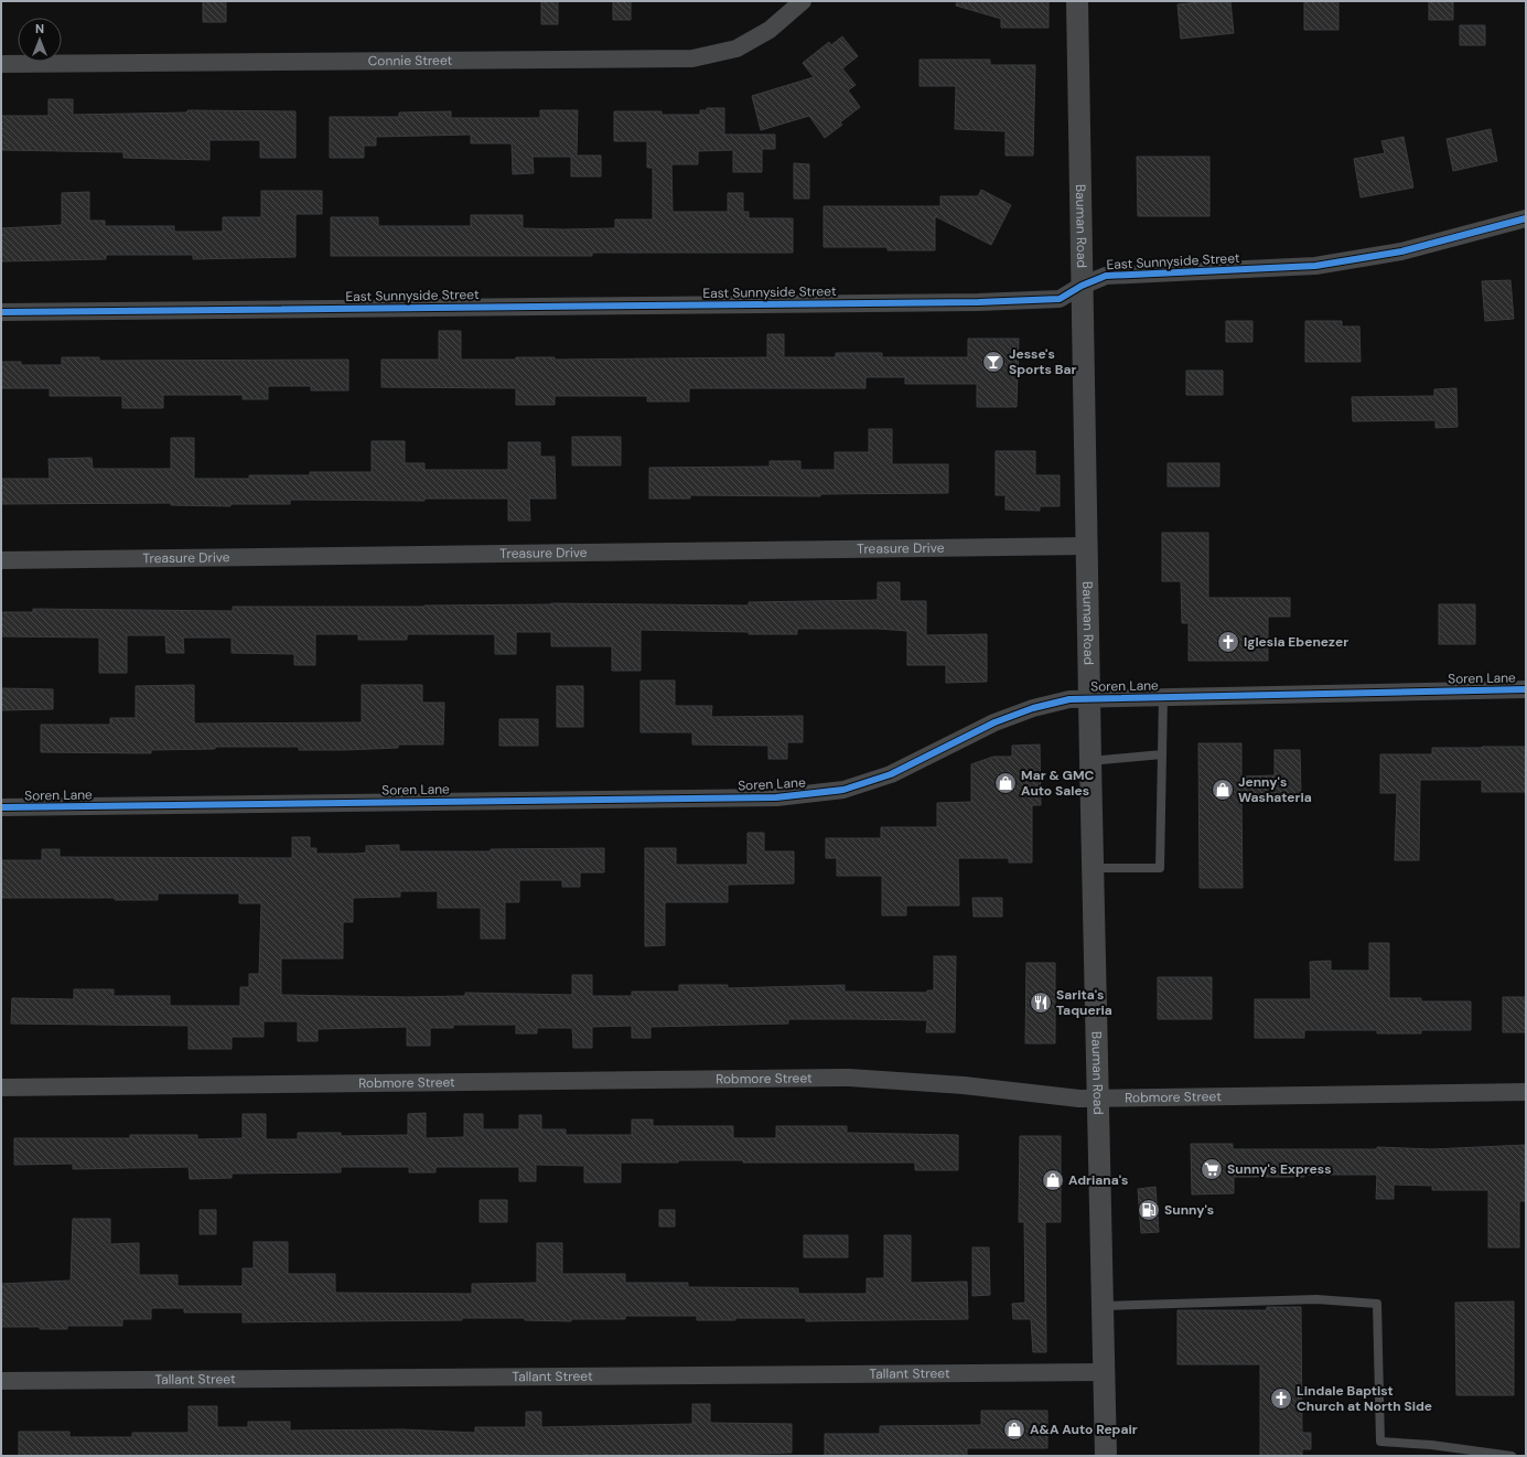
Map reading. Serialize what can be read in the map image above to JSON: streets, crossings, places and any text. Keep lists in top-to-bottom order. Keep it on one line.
{"streets":{"street":["Connie Street","Bauman Road","East Sunnyside Street","Treasure Drive","Soren Lane","Robmore Street","Tallant Street"]},"crossings":[["Bauman Road","East Sunnyside Street"],["Bauman Road","Treasure Drive"],["Bauman Road","Soren Lane"],["Bauman Road","Robmore Street"],["Bauman Road","Tallant Street"]],"places":{"bar":["Jesse's Sports Bar"],"church":["Iglesia Ebenezer","Lindale Baptist Church at North Side"],"shop":["Mar & GMC Auto Sales","Jenny's Washateria","Adriana's","A&A Auto Repair"],"restaurant":["Sarita's Taqueria"],"supermarket":["Sunny's Express"],"fuel station":["Sunny's"]},"north":"top"}
